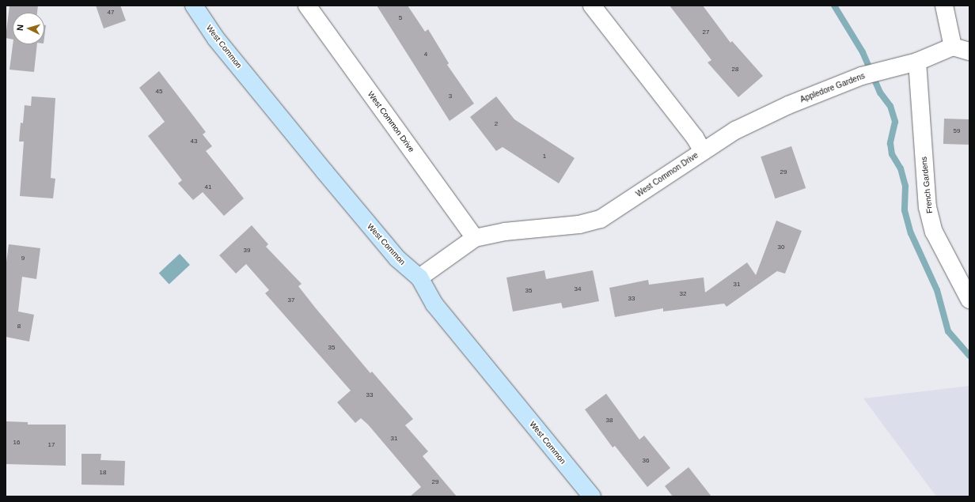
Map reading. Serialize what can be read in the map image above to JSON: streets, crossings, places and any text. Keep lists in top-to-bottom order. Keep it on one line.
{"streets":{"main road":["West Common"],"street":["Appledore Gardens","West Common Drive","French Gardens"]},"crossings":[["West Common","West Common Drive"],["Appledore Gardens","West Common Drive"],["Appledore Gardens","French Gardens"]],"house_numbers":["47","5","27","4","28","45","3","2","59","43","1","29","41","30","39","9","31","34","35","32","33","37","8","35","33","38","31","16","17","36","18","29"],"north":"left"}
